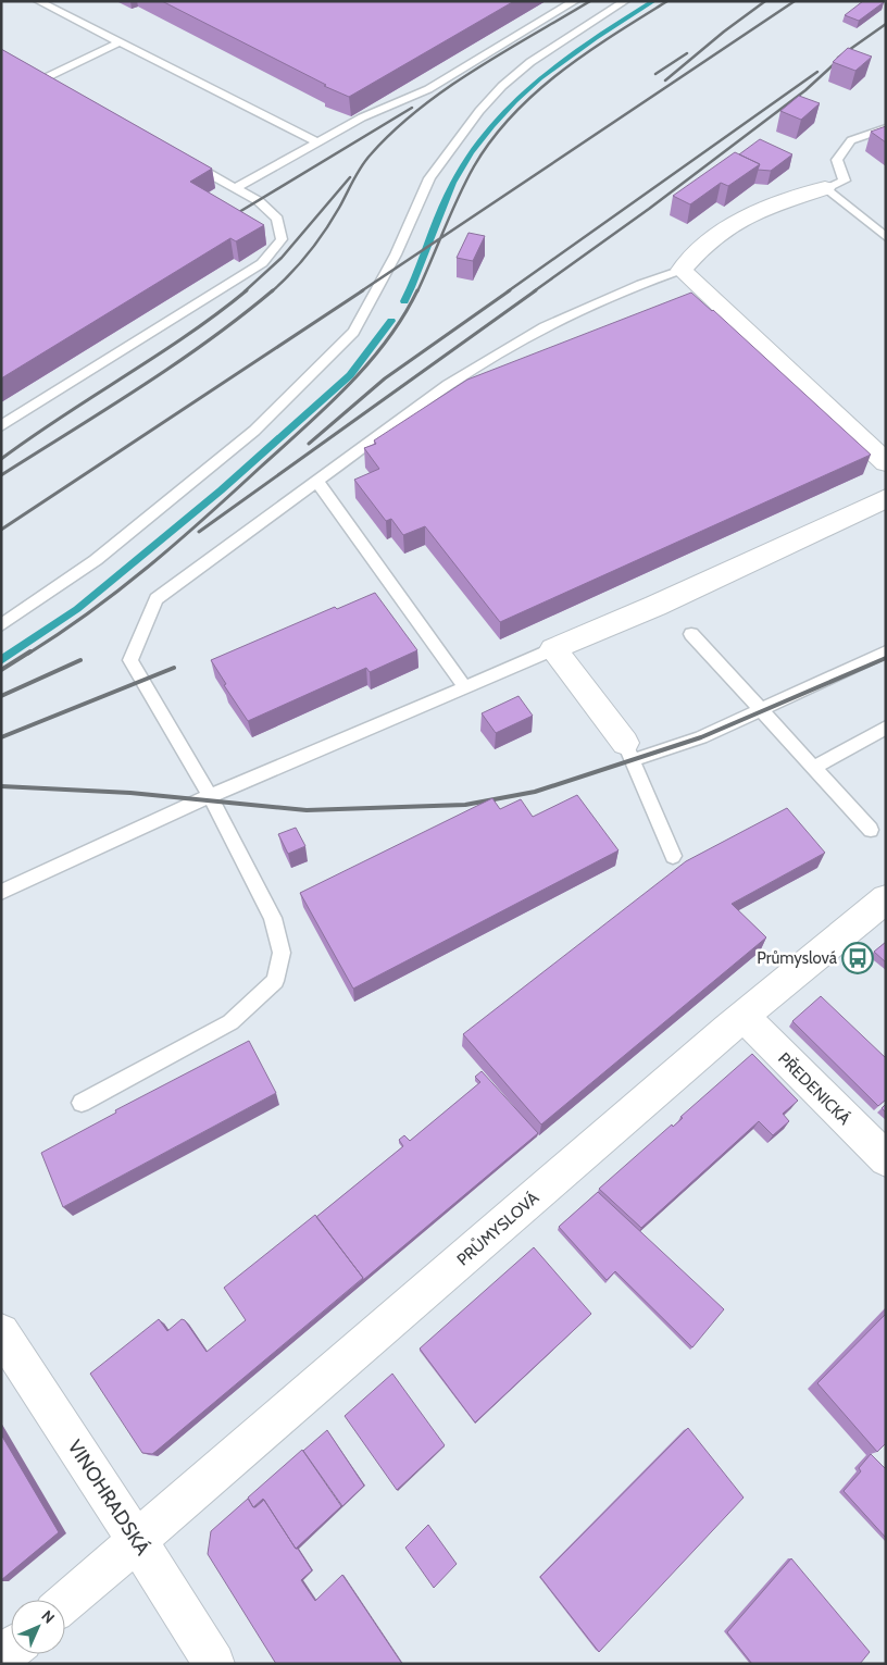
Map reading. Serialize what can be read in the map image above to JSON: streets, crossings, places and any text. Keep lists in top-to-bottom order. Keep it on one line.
{"streets":{"street":["PŘEDENICKÁ","PRŮMYSLOVÁ","VINOHRADSKÁ"]},"crossings":[["PŘEDENICKÁ","PRŮMYSLOVÁ"],["PRŮMYSLOVÁ","VINOHRADSKÁ"]],"places":{"bus stop":["Průmyslová"]},"north":"top right"}
